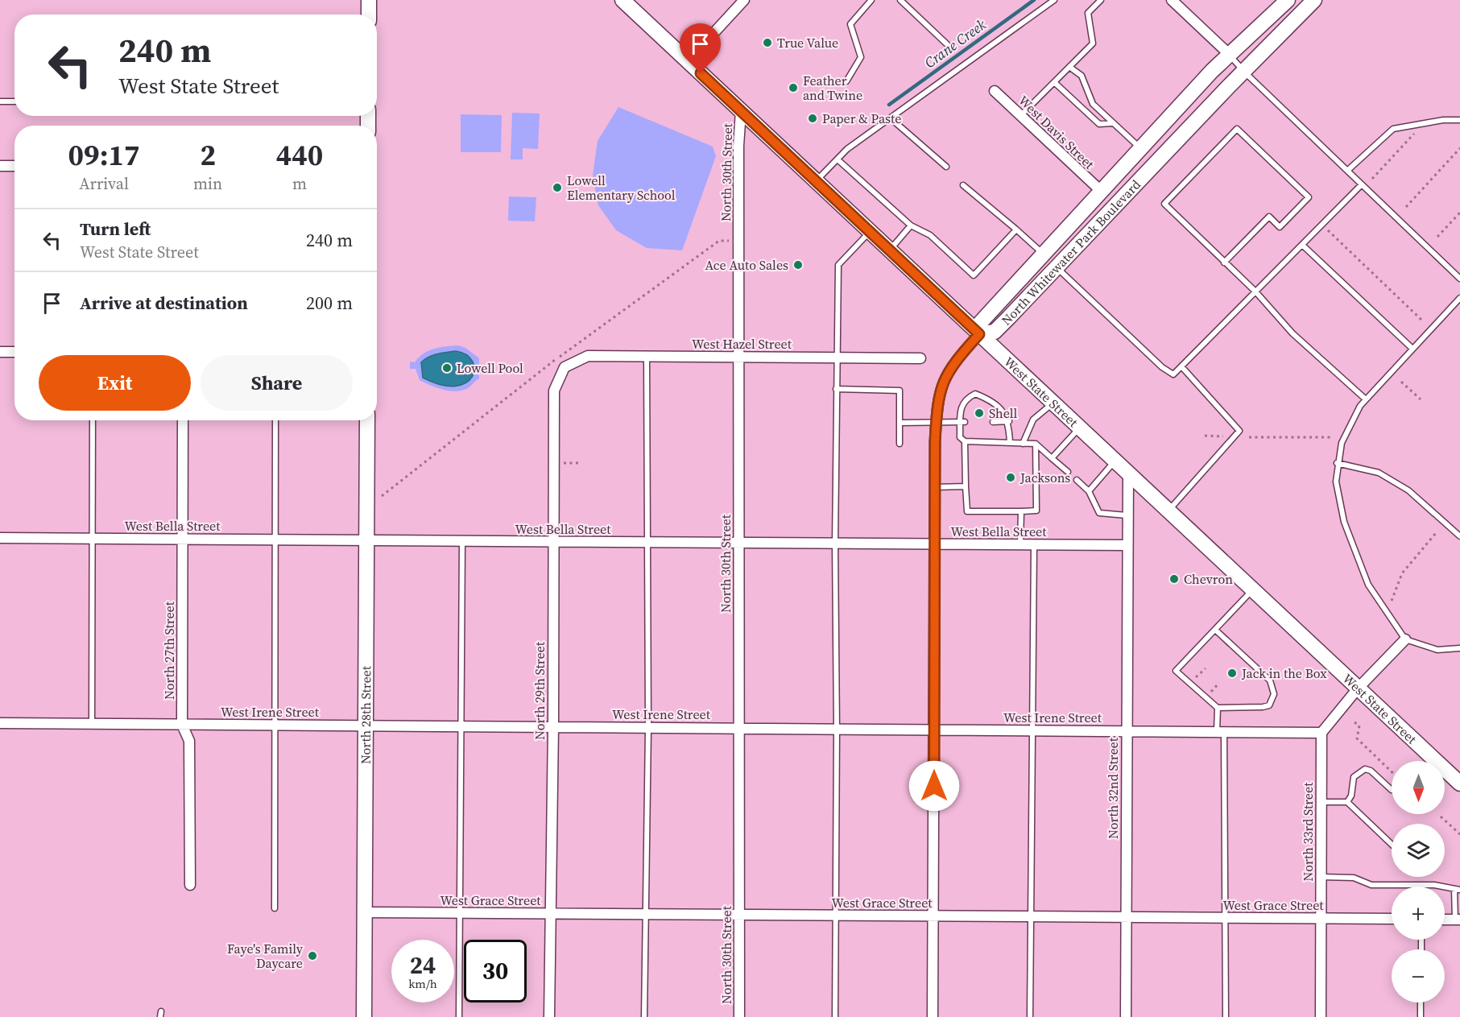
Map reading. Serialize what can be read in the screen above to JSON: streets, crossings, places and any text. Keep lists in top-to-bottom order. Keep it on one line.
{"streets":{"street":["West Davis Street","North 30th Street","North Whitewater Park Boulevard","West Hazel Street","West State Street","West Bella Street","North 27th Street","North 29th Street","West Irene Street","North 28th Street","North 32nd Street","North 33rd Street","West Grace Street"]},"crossings":[["West Davis Street","North Whitewater Park Boulevard"],["North 30th Street","West Hazel Street"],["North 30th Street","West State Street"],["North 30th Street","West Bella Street"],["North 30th Street","West Irene Street"],["North 30th Street","West Grace Street"],["North Whitewater Park Boulevard","West State Street"],["West Hazel Street","North 29th Street"],["West State Street","North 32nd Street"],["West Bella Street","North 27th Street"],["West Bella Street","North 29th Street"],["West Bella Street","North 28th Street"],["West Bella Street","North 32nd Street"],["North 27th Street","West Irene Street"],["North 29th Street","West Irene Street"],["North 29th Street","West Grace Street"],["West Irene Street","North 28th Street"],["West Irene Street","North 32nd Street"],["West Irene Street","North 33rd Street"],["North 28th Street","West Grace Street"],["North 32nd Street","West Grace Street"],["North 33rd Street","West Grace Street"]],"water":["Crane Creek"],"places":["True Value","Feather and Twine","Paper & Paste","Lowell Elementary School","Ace Auto Sales","Lowell Pool","Shell","Jacksons","Chevron","Jack in the Box","Faye's Family Daycare"],"north":"bottom","page":{"turn":["240 m","West State Street"],"eta":["09:17","Arrival","2","min","440","m"],"list":[{"name":"Turn left","note":"West State Street","value":"240 m"},{"name":"Arrive at destination","value":"200 m"}],"buttons":["Exit","Share"],"map_buttons":["+","−"],"speed":"24 km/h","limit":"30"}}
